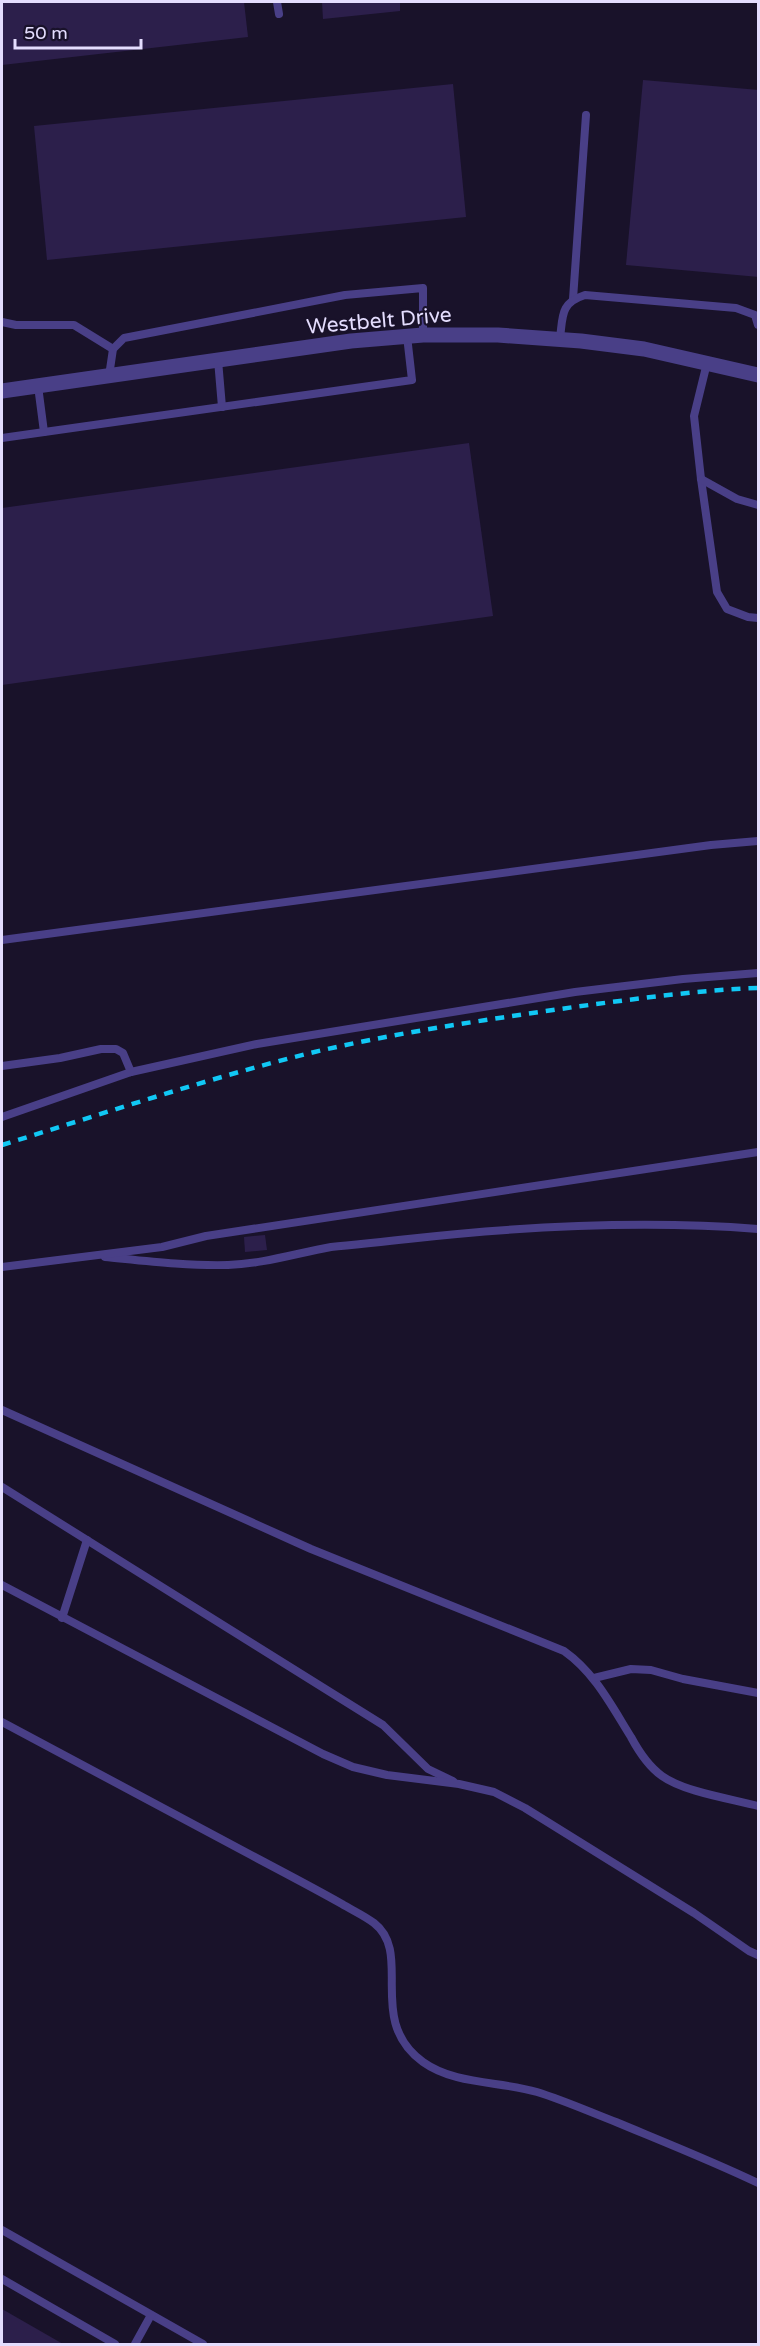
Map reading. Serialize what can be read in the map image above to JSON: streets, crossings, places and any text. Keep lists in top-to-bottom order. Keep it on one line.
{"streets":{"street":["Westbelt Drive"]},"scale_bar":"50 m"}
